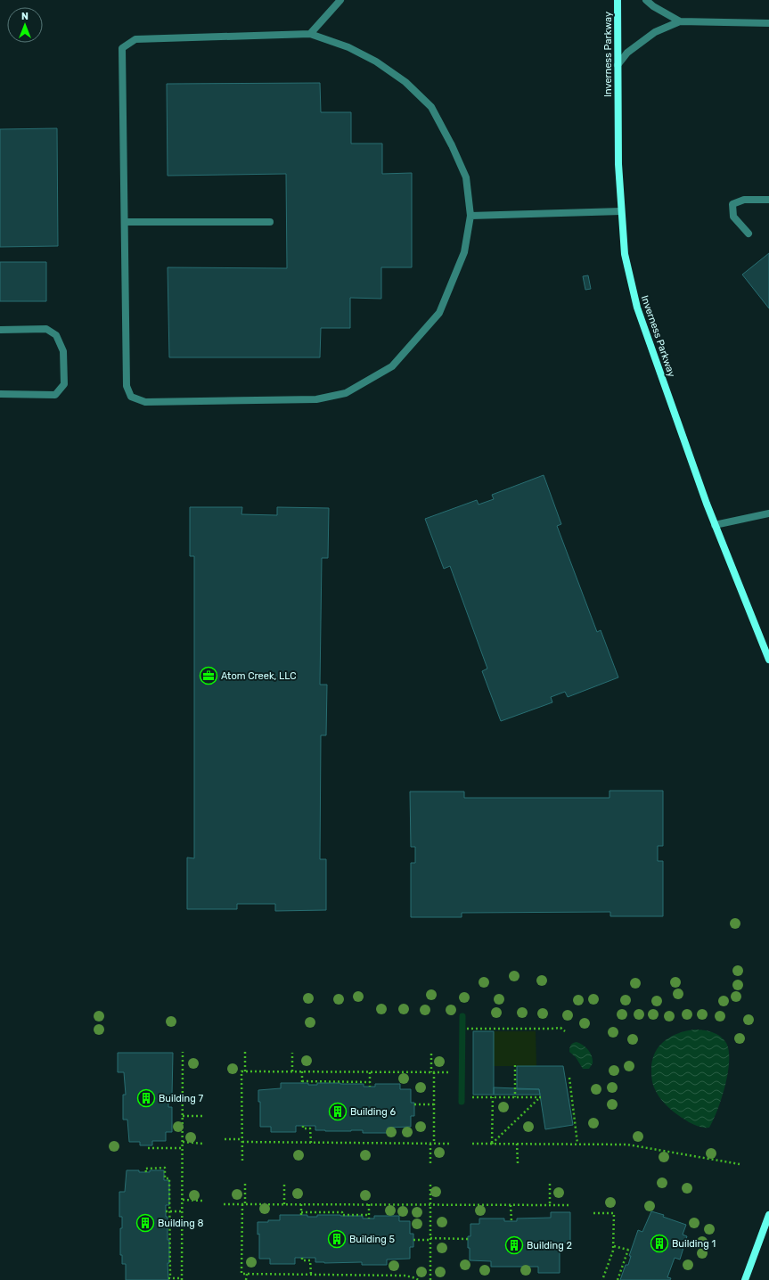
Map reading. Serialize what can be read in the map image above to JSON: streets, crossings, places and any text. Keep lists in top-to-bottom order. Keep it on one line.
{"streets":{"main road":["Inverness Parkway"]},"places":{"office":["Atom Creek, LLC"],"building":["Building 7","Building 6","Building 8","Building 5","Building 1","Building 2"]},"north":"top"}
